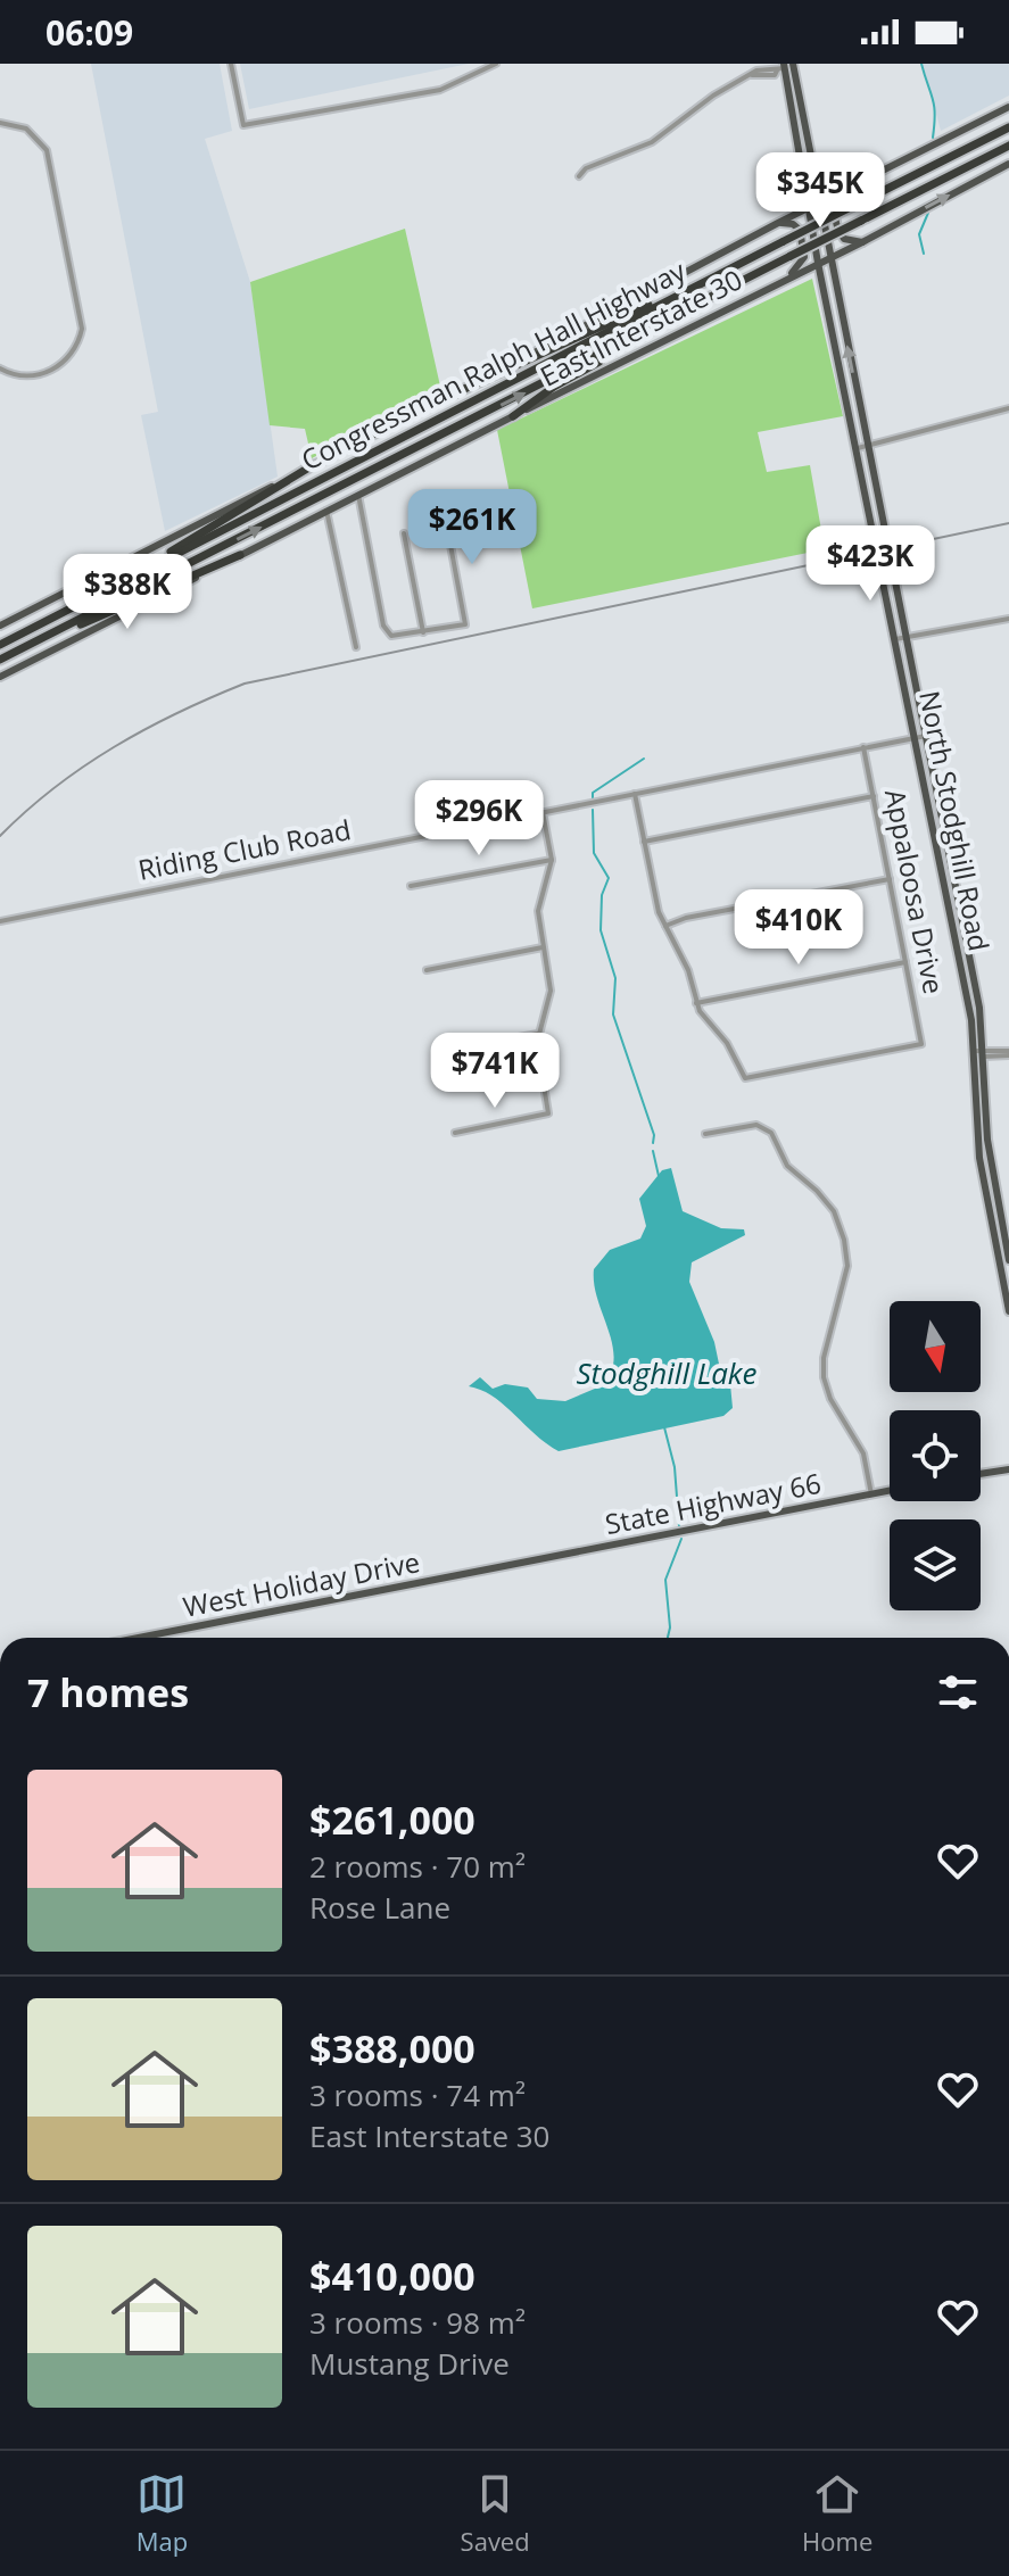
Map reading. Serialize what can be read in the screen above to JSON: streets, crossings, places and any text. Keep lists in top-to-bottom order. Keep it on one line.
{"streets":{"highway":["Congressman Ralph Hall Highway"],"main road":["East Interstate 30","North Stodghill Road","State Highway 66","West Holiday Drive"],"street":["Riding Club Road","Appaloosa Drive"]},"crossings":[["North Stodghill Road","Riding Club Road"],["Riding Club Road","Appaloosa Drive"],["State Highway 66","West Holiday Drive"]],"water":["Stodghill Lake"],"north":"bottom","page":{"status":"06:09","price":["$345K","$261K","$423K","$388K","$296K","$410K","$741K"],"heading":"7 homes","list":[{"name":"$261,000","note":"2 rooms · 70 m² · Rose Lane"},{"name":"$388,000","note":"3 rooms · 74 m² · East Interstate 30"},{"name":"$410,000","note":"3 rooms · 98 m² · Mustang Drive"}],"tabs":["Map","Saved","Home"]}}
